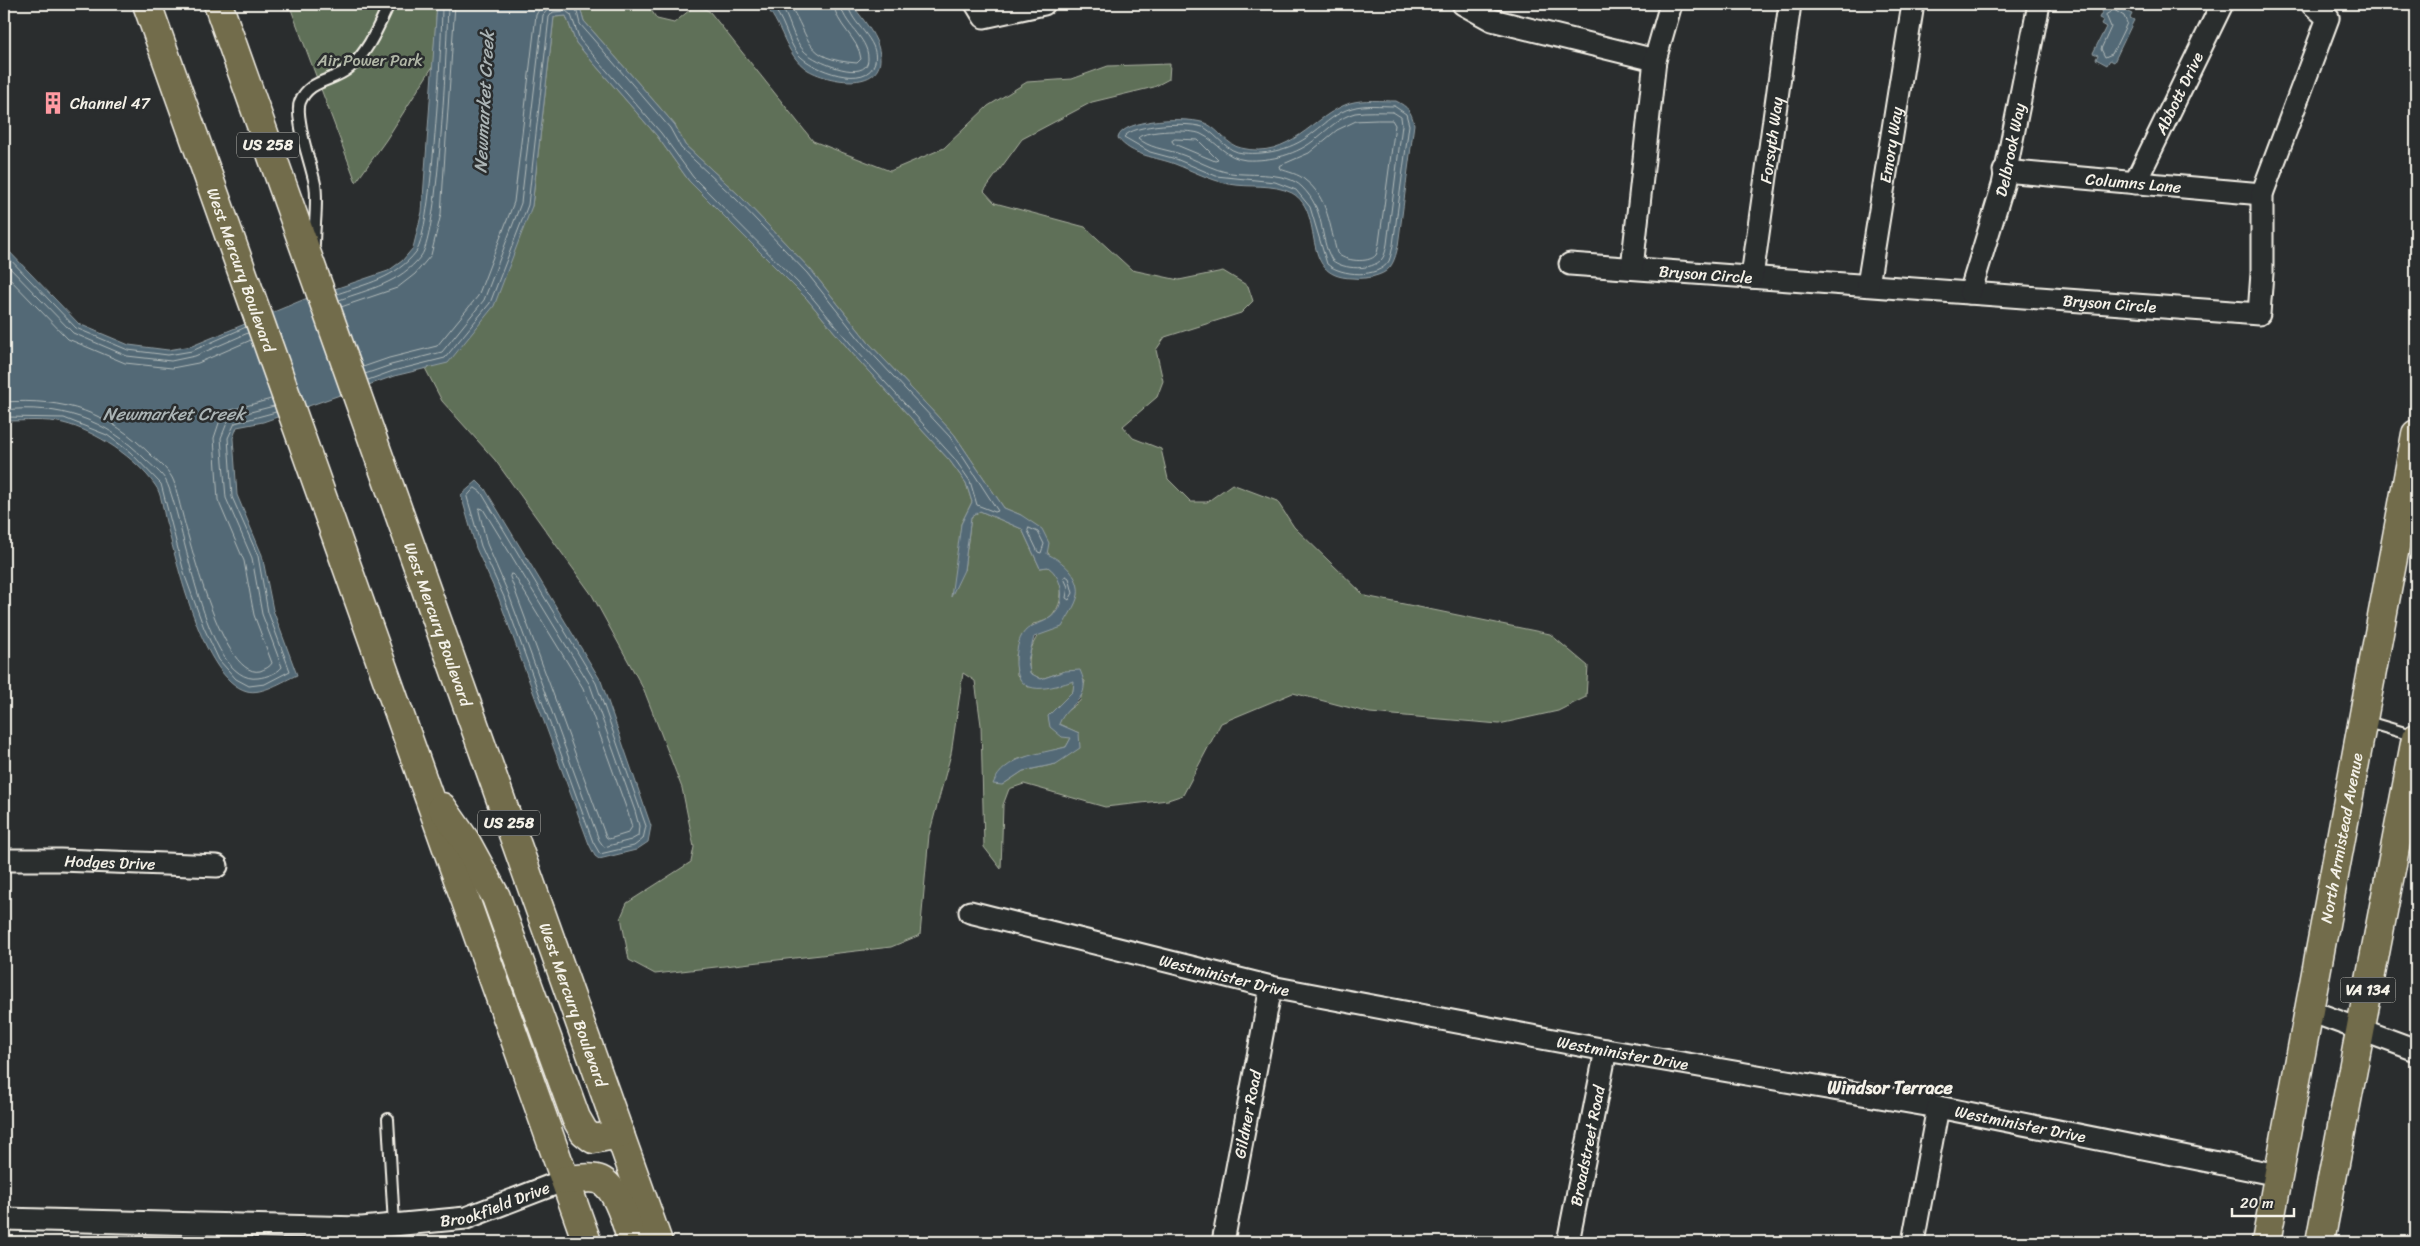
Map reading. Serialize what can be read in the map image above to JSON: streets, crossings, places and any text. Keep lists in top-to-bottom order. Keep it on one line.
{"streets":{"main road":["US 258","West Mercury Boulevard","North Armistead Avenue","VA 134"],"street":["Abbott Drive","Forsyth Way","Emory Way","Delbrook Way","Columns Lane","Bryson Circle","Hodges Drive","Westminister Drive","Gildner Road","Broadstreet Road","Brookfield Drive"]},"crossings":[["Abbott Drive","Columns Lane"],["Forsyth Way","Bryson Circle"],["Emory Way","Bryson Circle"],["Delbrook Way","Columns Lane"],["Delbrook Way","Bryson Circle"],["Columns Lane","Bryson Circle"],["West Mercury Boulevard","Brookfield Drive"],["North Armistead Avenue","Westminister Drive"],["Westminister Drive","Gildner Road"],["Westminister Drive","Broadstreet Road"]],"districts":["Windsor Terrace"],"water":["Newmarket Creek"],"parks":["Air Power Park"],"places":{"building":["Channel 47"]},"scale_bar":"20 m"}
